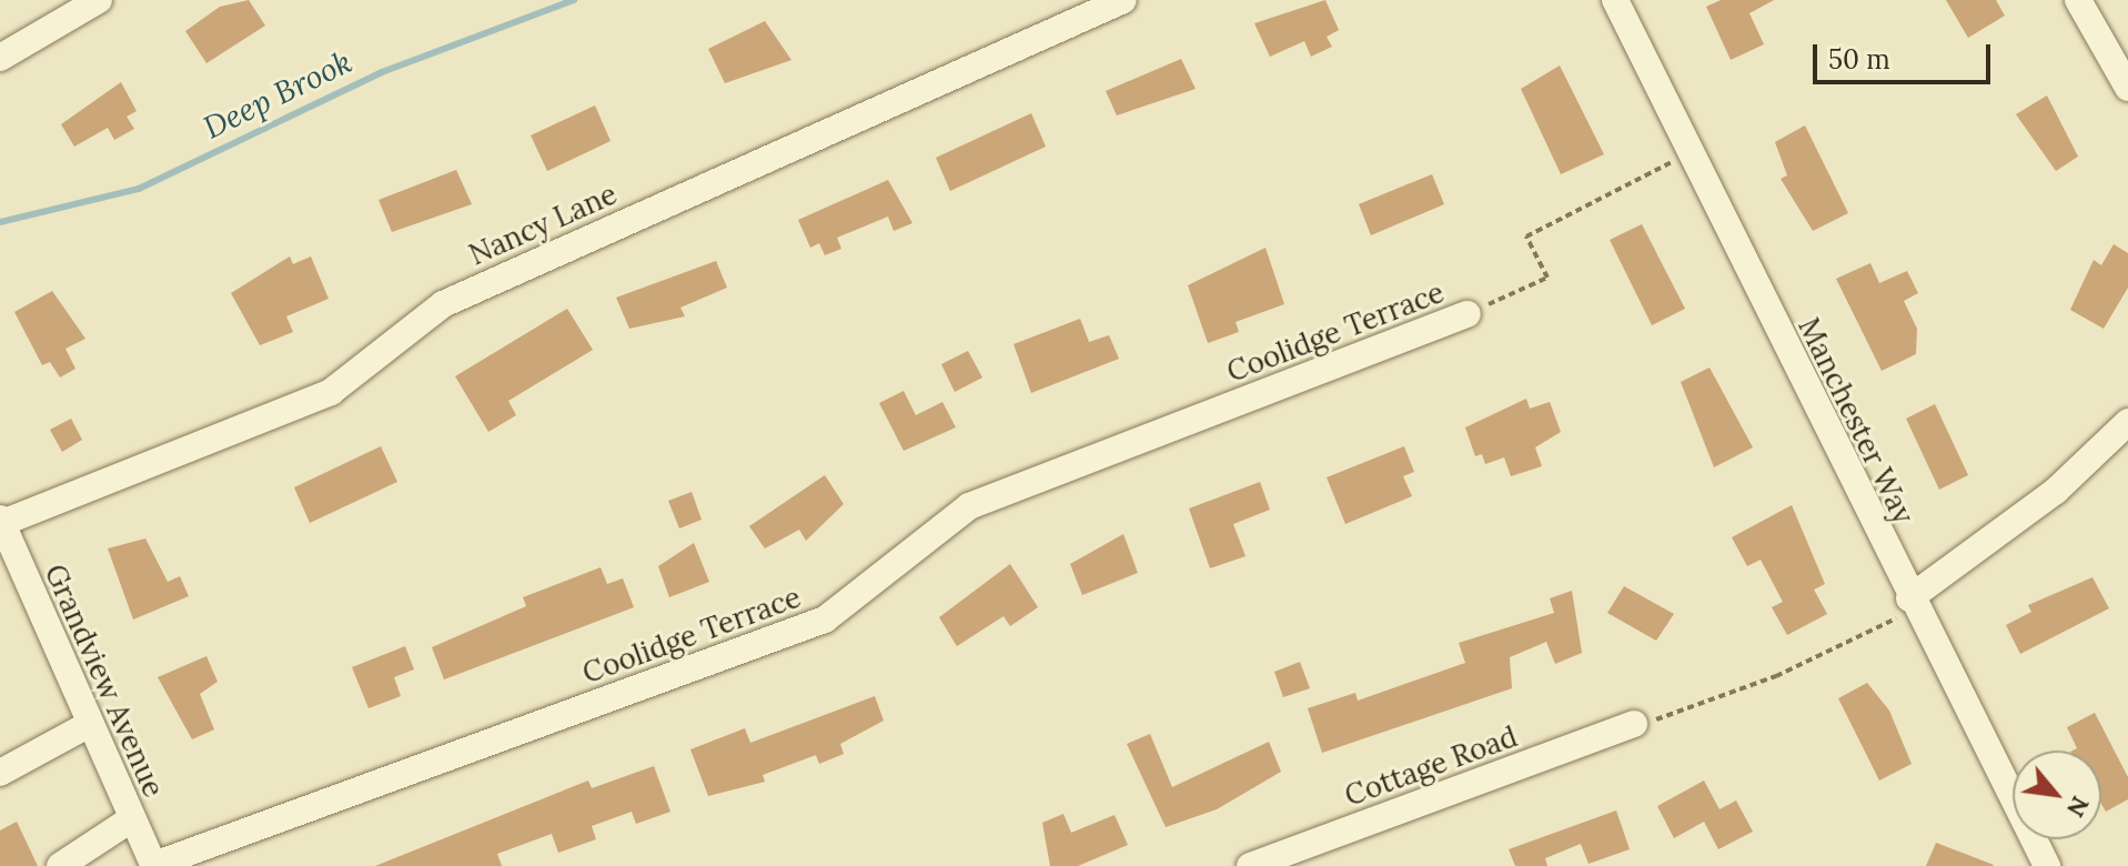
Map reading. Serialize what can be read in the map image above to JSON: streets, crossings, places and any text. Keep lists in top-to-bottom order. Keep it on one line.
{"streets":{"street":["Nancy Lane","Coolidge Terrace","Manchester Way","Grandview Avenue","Cottage Road"]},"crossings":[["Nancy Lane","Grandview Avenue"],["Coolidge Terrace","Grandview Avenue"]],"water":["Deep Brook"],"scale_bar":"50 m","north":"bottom right"}
